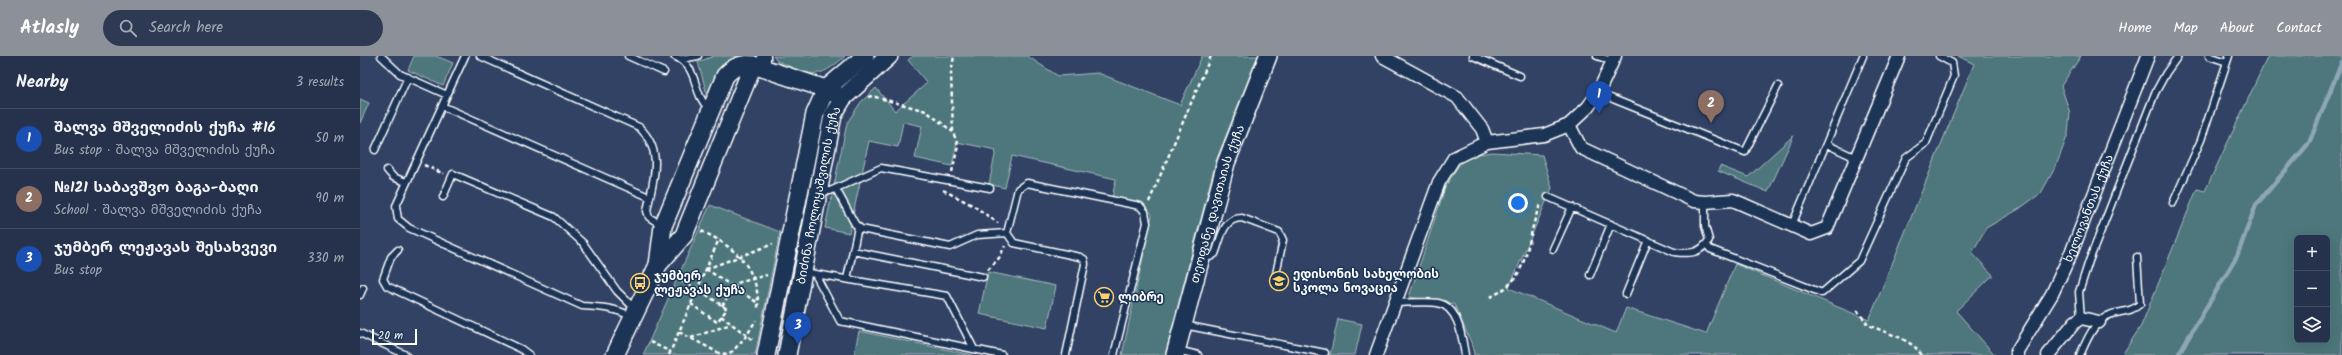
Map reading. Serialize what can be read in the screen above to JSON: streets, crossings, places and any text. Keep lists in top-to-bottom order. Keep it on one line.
{"streets":{"street":["ბიძინა ჩოლოყაშვილის ქუჩა","თეოფანე დავითაიას ქუჩა","ხელოვანთას ქუჩა"]},"places":{"school or university":["ედისონის სახელობის სკოლა ნოვაცია"],"bus stop":["ჯუმბერ ლეჟავას ქუჩა"],"supermarket":["ლიბრე"]},"scale_bar":"20 m","page":{"header":"Atlasly","search":"Search here","nav":["Home","Map","About","Contact"],"heading":["Nearby","3 results"],"pins":["1","2","3"],"list":[{"mark":"1","name":"შალვა მშველიძის ქუჩა #16","note":"Bus stop · შალვა მშველიძის ქუჩა","value":"50 m"},{"mark":"2","name":"№121 საბავშვო ბაგა-ბაღი","note":"School · შალვა მშველიძის ქუჩა","value":"90 m"},{"mark":"3","name":"ჯუმბერ ლეჟავას შესახვევი","note":"Bus stop","value":"330 m"}],"map_buttons":["+","−"],"scale":"20 m"}}
